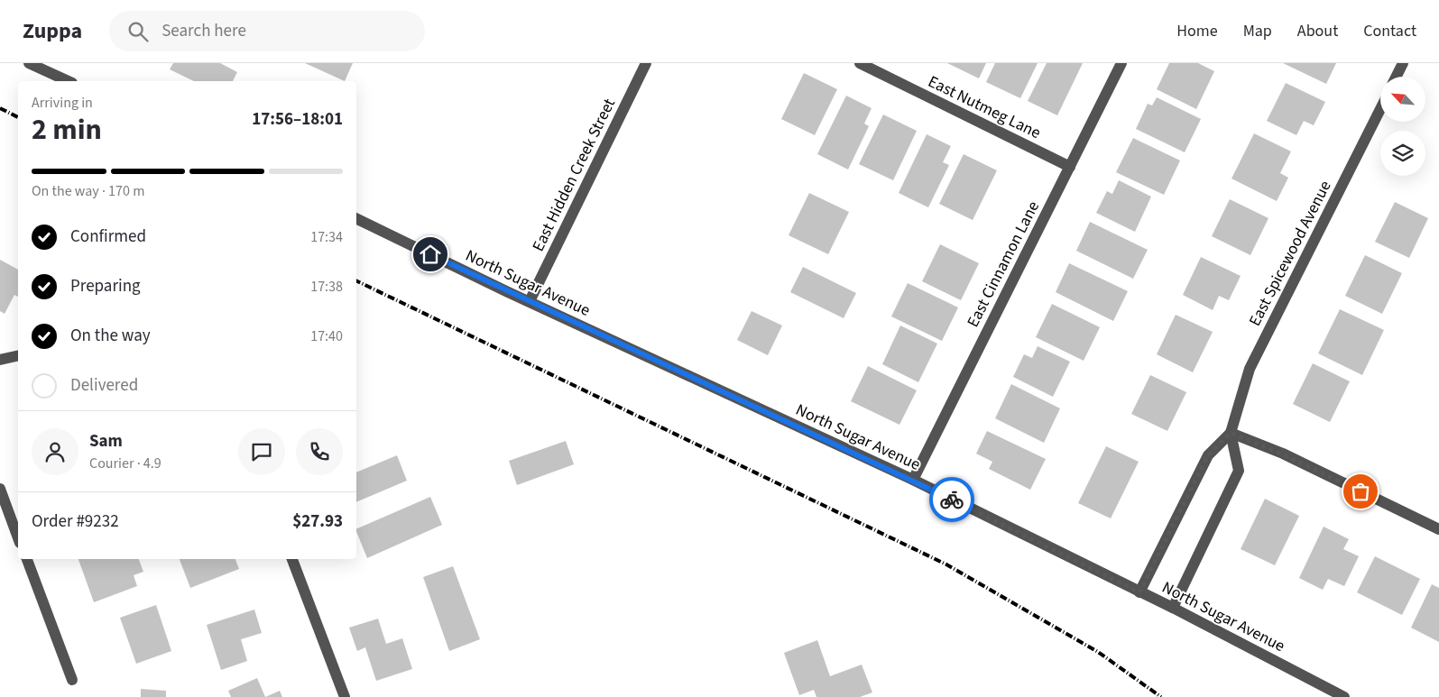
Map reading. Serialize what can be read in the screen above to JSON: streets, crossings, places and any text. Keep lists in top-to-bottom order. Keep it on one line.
{"streets":{"street":["East Nutmeg Lane","East Hidden Creek Street","East Spicewood Avenue","East Cinnamon Lane","North Sugar Avenue"]},"crossings":[["East Nutmeg Lane","East Cinnamon Lane"],["East Hidden Creek Street","North Sugar Avenue"],["East Spicewood Avenue","North Sugar Avenue"],["East Cinnamon Lane","North Sugar Avenue"]],"north":"top left","page":{"header":"Zuppa","search":"Search here","nav":["Home","Map","About","Contact"],"heading":["2 min","Arriving in","17:56–18:01"],"panel":["Sam","Courier · 4.9","Order #9232","$27.93"],"bar":"On the way · 170 m","list":[["Confirmed","17:34"],["Preparing","17:38"],["On the way","17:40"],"Delivered"]}}
